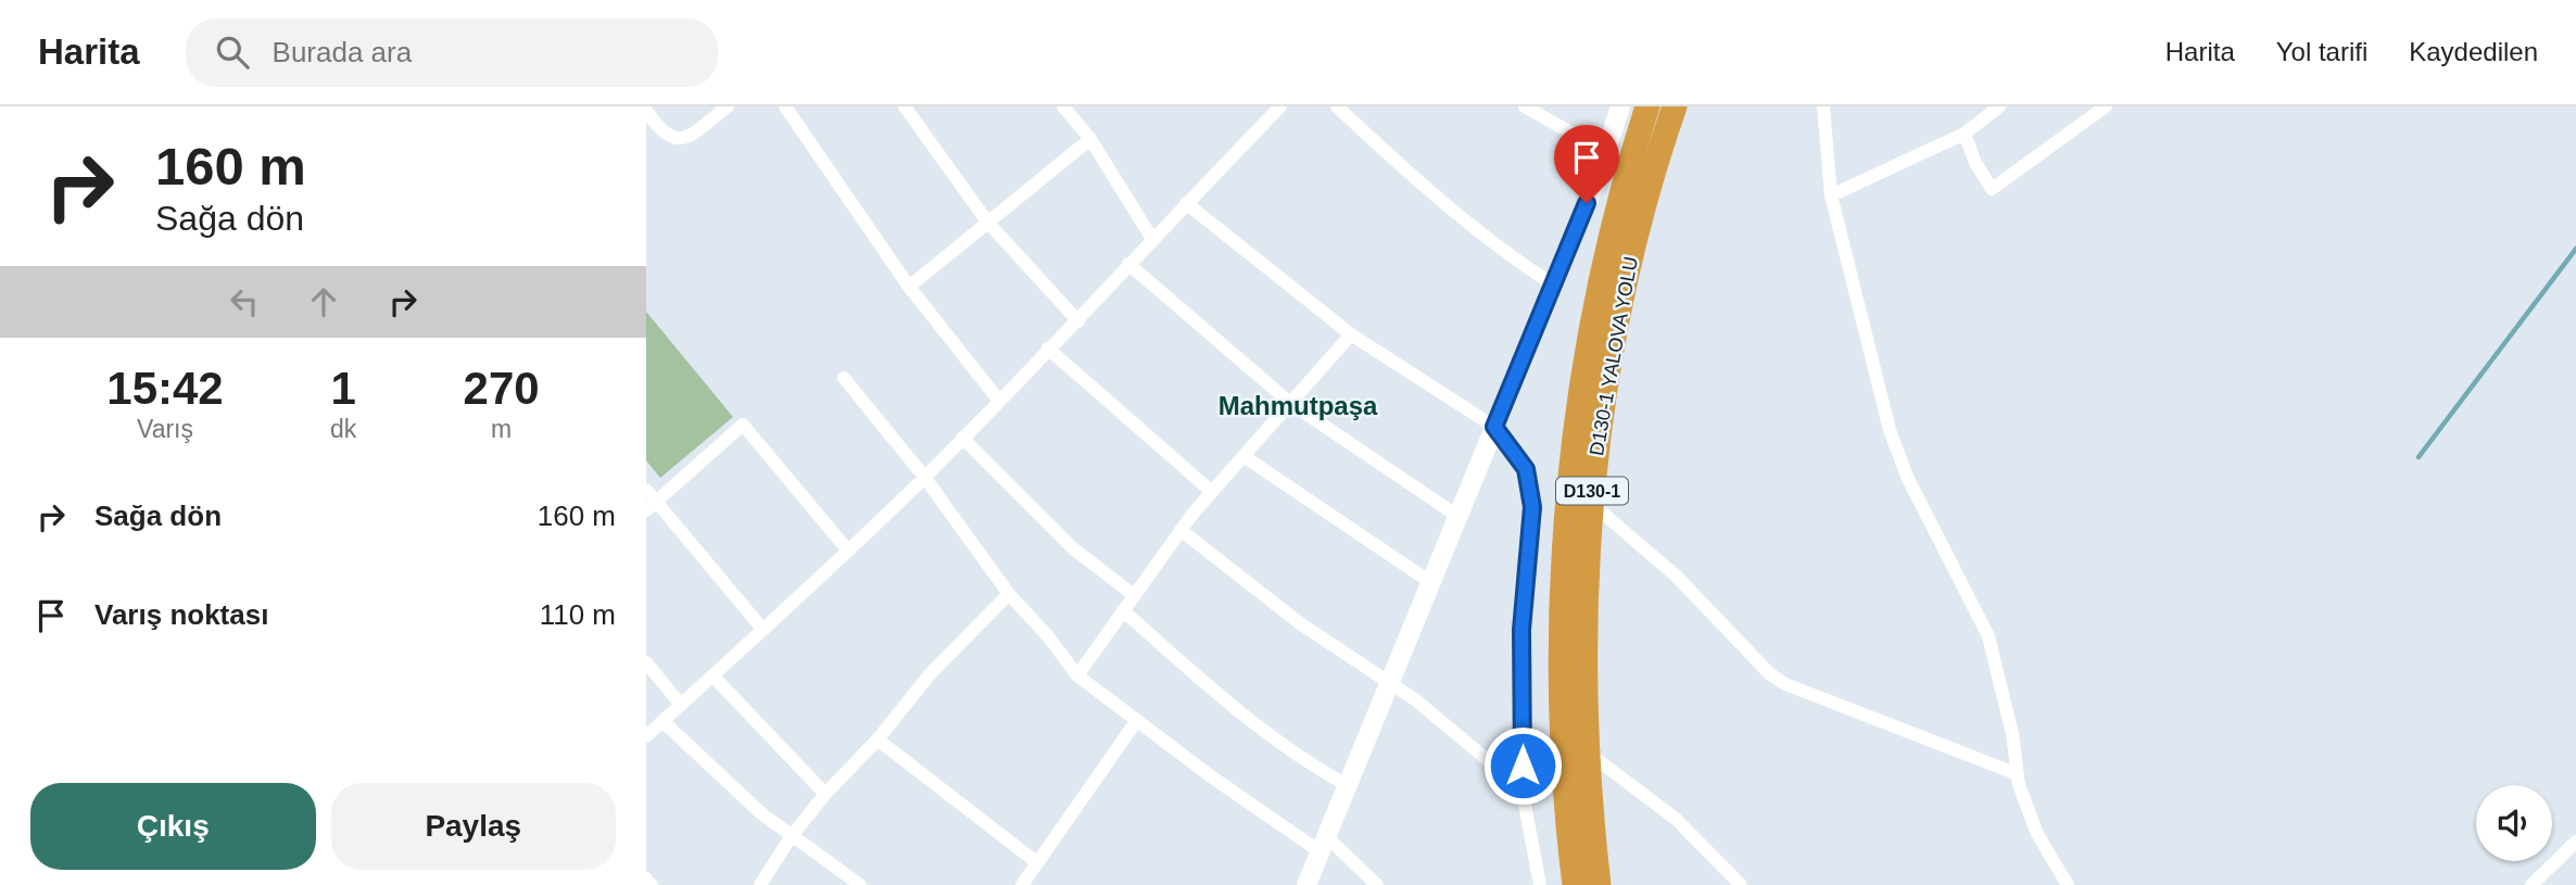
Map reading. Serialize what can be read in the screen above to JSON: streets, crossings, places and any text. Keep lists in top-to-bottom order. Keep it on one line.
{"streets":{"highway":["D130-1 YALOVA YOLU","D130-1"]},"districts":["Mahmutpaşa"],"page":{"header":"Harita","search":"Burada ara","nav":["Harita","Yol tarifi","Kaydedilen"],"turn":["160 m","Sağa dön"],"eta":["15:42","Varış","1","dk","270","m"],"list":[{"name":"Sağa dön","value":"160 m"},{"name":"Varış noktası","value":"110 m"}],"buttons":["Çıkış","Paylaş"]}}
